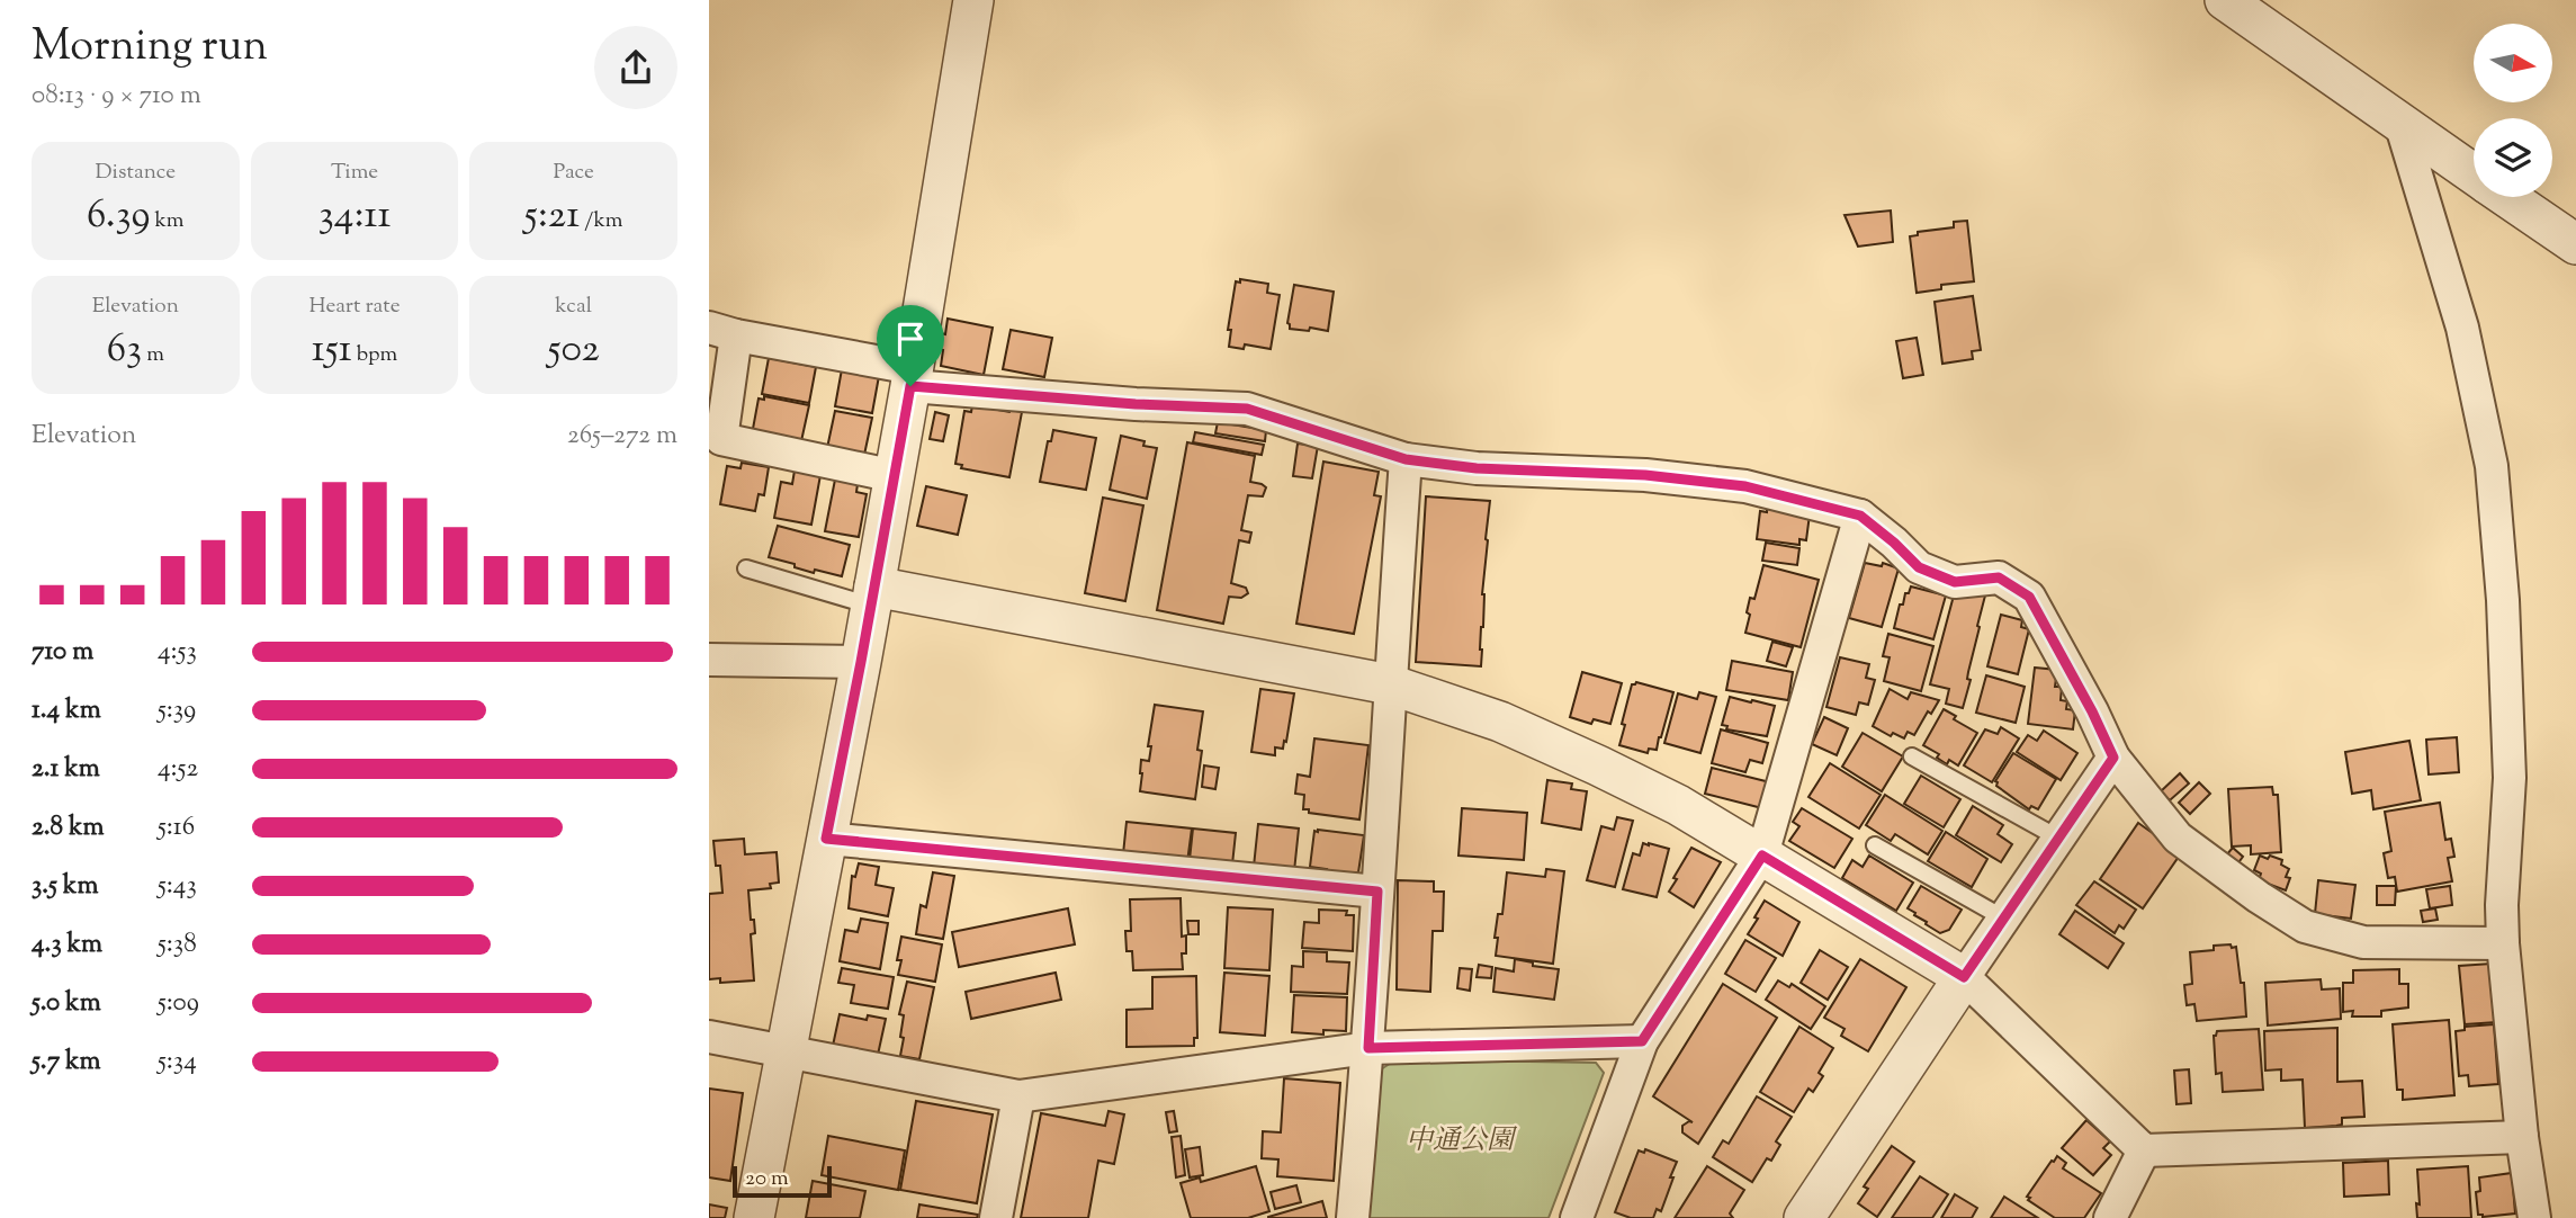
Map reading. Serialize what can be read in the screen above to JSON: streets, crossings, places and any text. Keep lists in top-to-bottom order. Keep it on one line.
{"parks":["中通公園"],"scale_bar":"20 m","north":"right","page":{"heading":["Morning run","08:13 · 9 × 710 m"],"stats":[["Distance","6.39 km"],["Time","34:11"],["Pace","5:21 /km"],["Elevation","63 m"],["Heart rate","151 bpm"],["kcal","502"]],"chart":["Elevation","265–272 m"],"list":[{"name":"710 m","note":"4:53"},{"name":"1.4 km","note":"5:39"},{"name":"2.1 km","note":"4:52"},{"name":"2.8 km","note":"5:16"},{"name":"3.5 km","note":"5:43"},{"name":"4.3 km","note":"5:38"},{"name":"5.0 km","note":"5:09"},{"name":"5.7 km","note":"5:34"}],"scale":"20 m"}}
